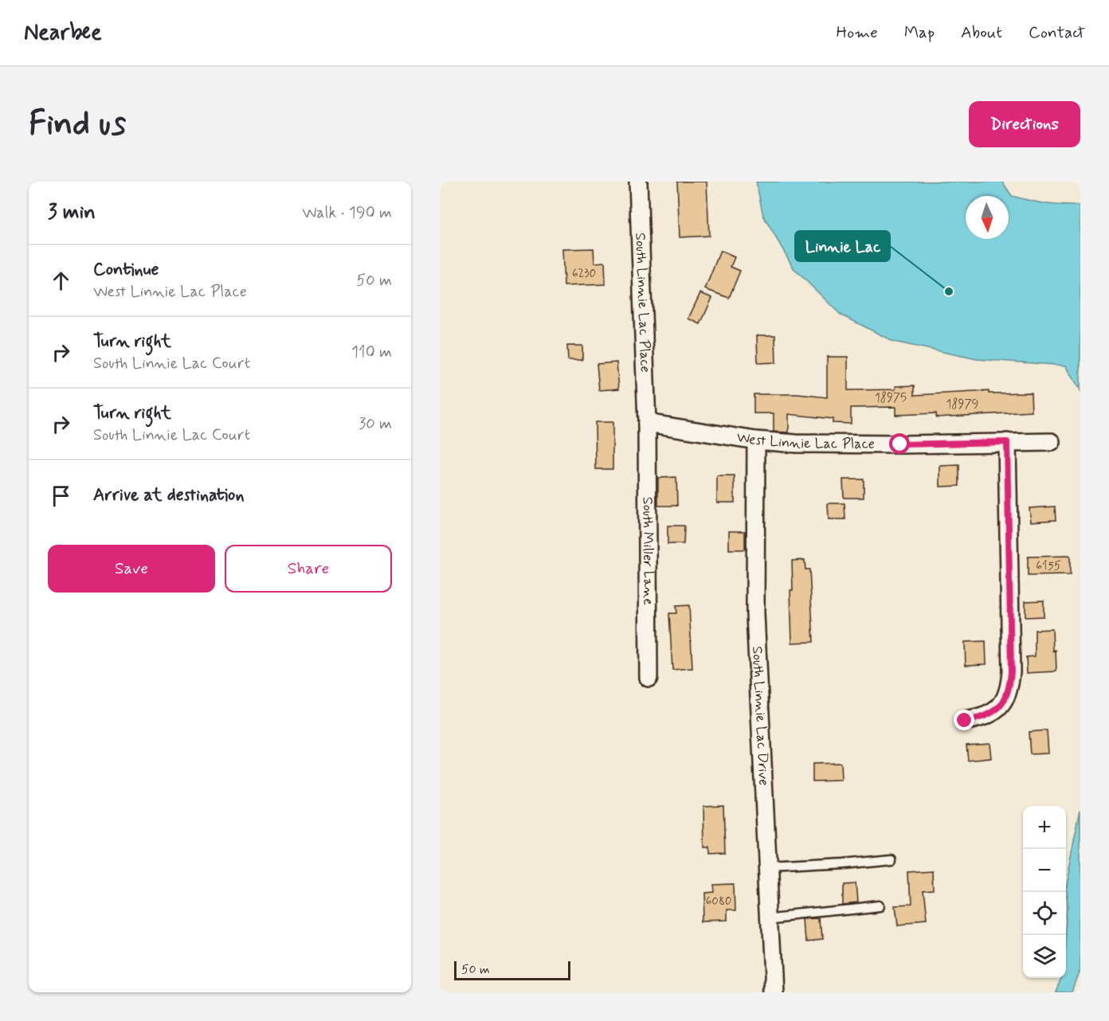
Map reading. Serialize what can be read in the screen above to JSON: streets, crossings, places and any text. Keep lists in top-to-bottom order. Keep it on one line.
{"streets":{"street":["South Linnie Lac Place","West Linnie Lac Place","South Miller Lane","South Linnie Lac Drive"]},"crossings":[["South Linnie Lac Place","West Linnie Lac Place"],["South Linnie Lac Place","South Miller Lane"],["West Linnie Lac Place","South Miller Lane"],["West Linnie Lac Place","South Linnie Lac Drive"]],"places":["Linnie Lac"],"house_numbers":["6230","18975","18979","6155","6080"],"scale_bar":"50 m","north":"bottom","page":{"header":"Nearbee","nav":["Home","Map","About","Contact"],"buttons":["Directions",["Save","Share"]],"title":"Find us","heading":["3 min","Walk · 190 m"],"list":[["Continue","West Linnie Lac Place","50 m"],["Turn right","South Linnie Lac Court","110 m"],["Turn right","South Linnie Lac Court","30 m"],"Arrive at destination"],"map_buttons":["+","−"],"scale":"50 m"}}
